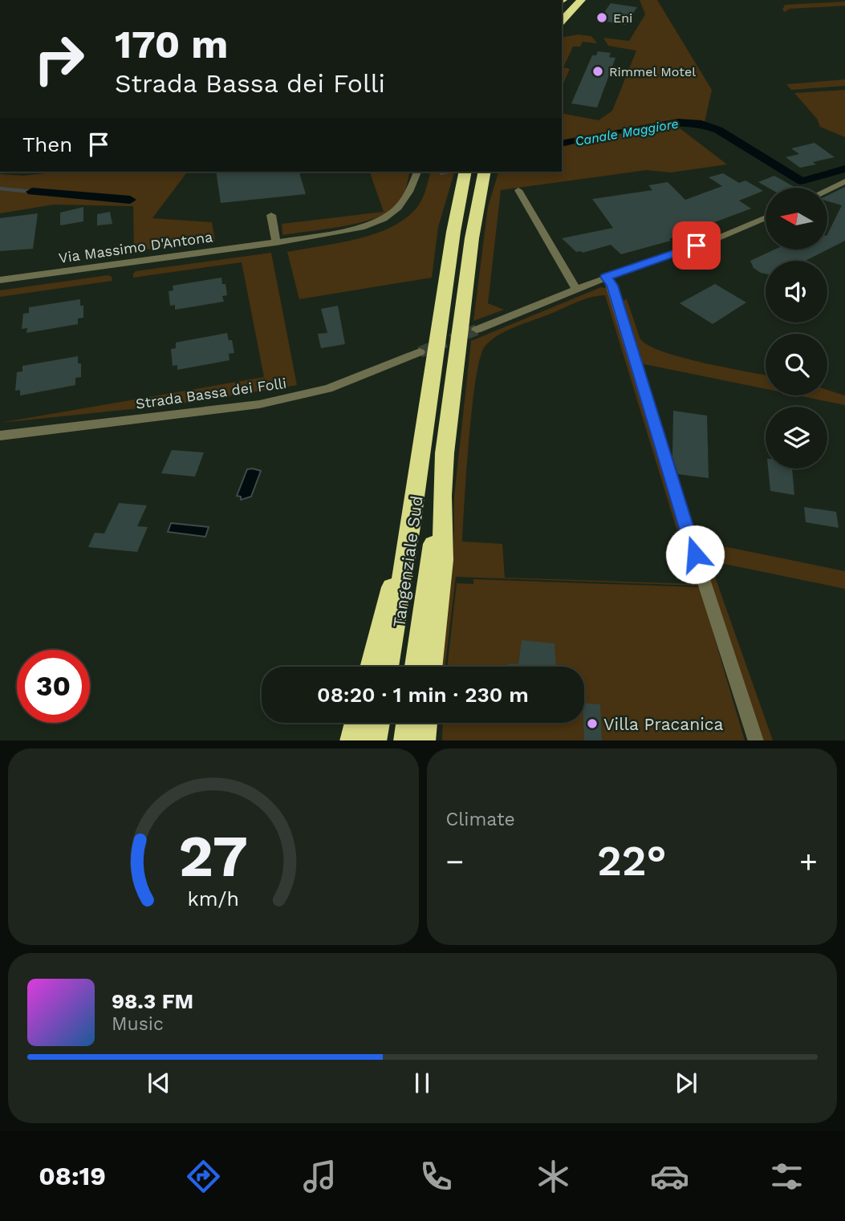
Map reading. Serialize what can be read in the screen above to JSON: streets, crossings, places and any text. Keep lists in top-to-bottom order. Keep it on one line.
{"streets":{"highway":["Tangenziale Sud"],"street":["Via Massimo D'Antona","Strada Bassa dei Folli"]},"water":["Canale Maggiore"],"places":["Eni","Rimmel Motel","Villa Pracanica"],"north":"left","page":{"turn":["170 m","Strada Bassa dei Folli"],"then":"Then","limit":"30","trip":"08:20 · 1 min · 230 m","tile":"Climate","heat":["−","22°","+"],"song":["98.3 FM","Music"],"tabs":"08:19","gauge":["27","km/h"]}}
